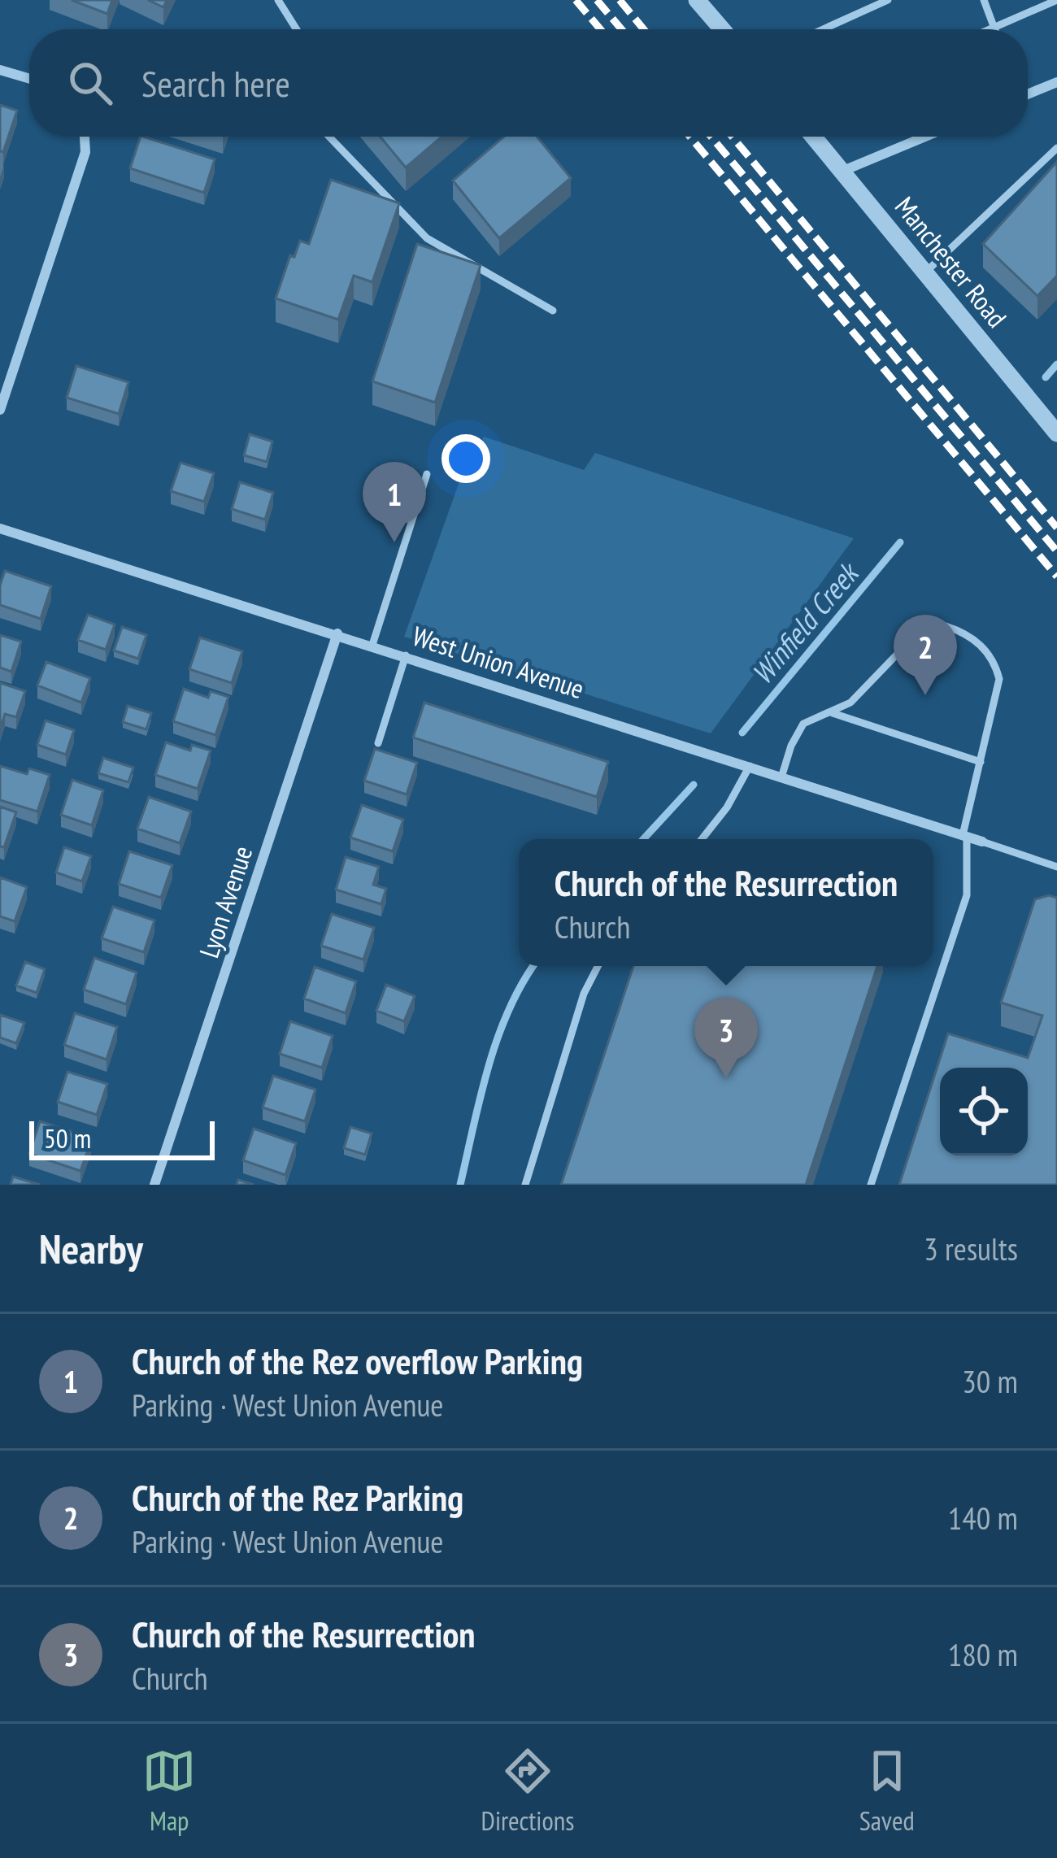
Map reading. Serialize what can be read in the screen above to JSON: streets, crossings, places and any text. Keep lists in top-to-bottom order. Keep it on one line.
{"streets":{"street":["Manchester Road","West Union Avenue","Lyon Avenue"]},"crossings":[["West Union Avenue","Lyon Avenue"]],"water":["Winfield Creek"],"scale_bar":"50 m","page":{"search":"Search here","pins":["1","2","3"],"popup":["Church of the Resurrection","Church"],"scale":"50 m","heading":["Nearby","3 results"],"list":[{"mark":"1","name":"Church of the Rez overflow Parking","note":"Parking · West Union Avenue","value":"30 m"},{"mark":"2","name":"Church of the Rez Parking","note":"Parking · West Union Avenue","value":"140 m"},{"mark":"3","name":"Church of the Resurrection","note":"Church","value":"180 m"}],"nav":["Map","Directions","Saved"]}}
